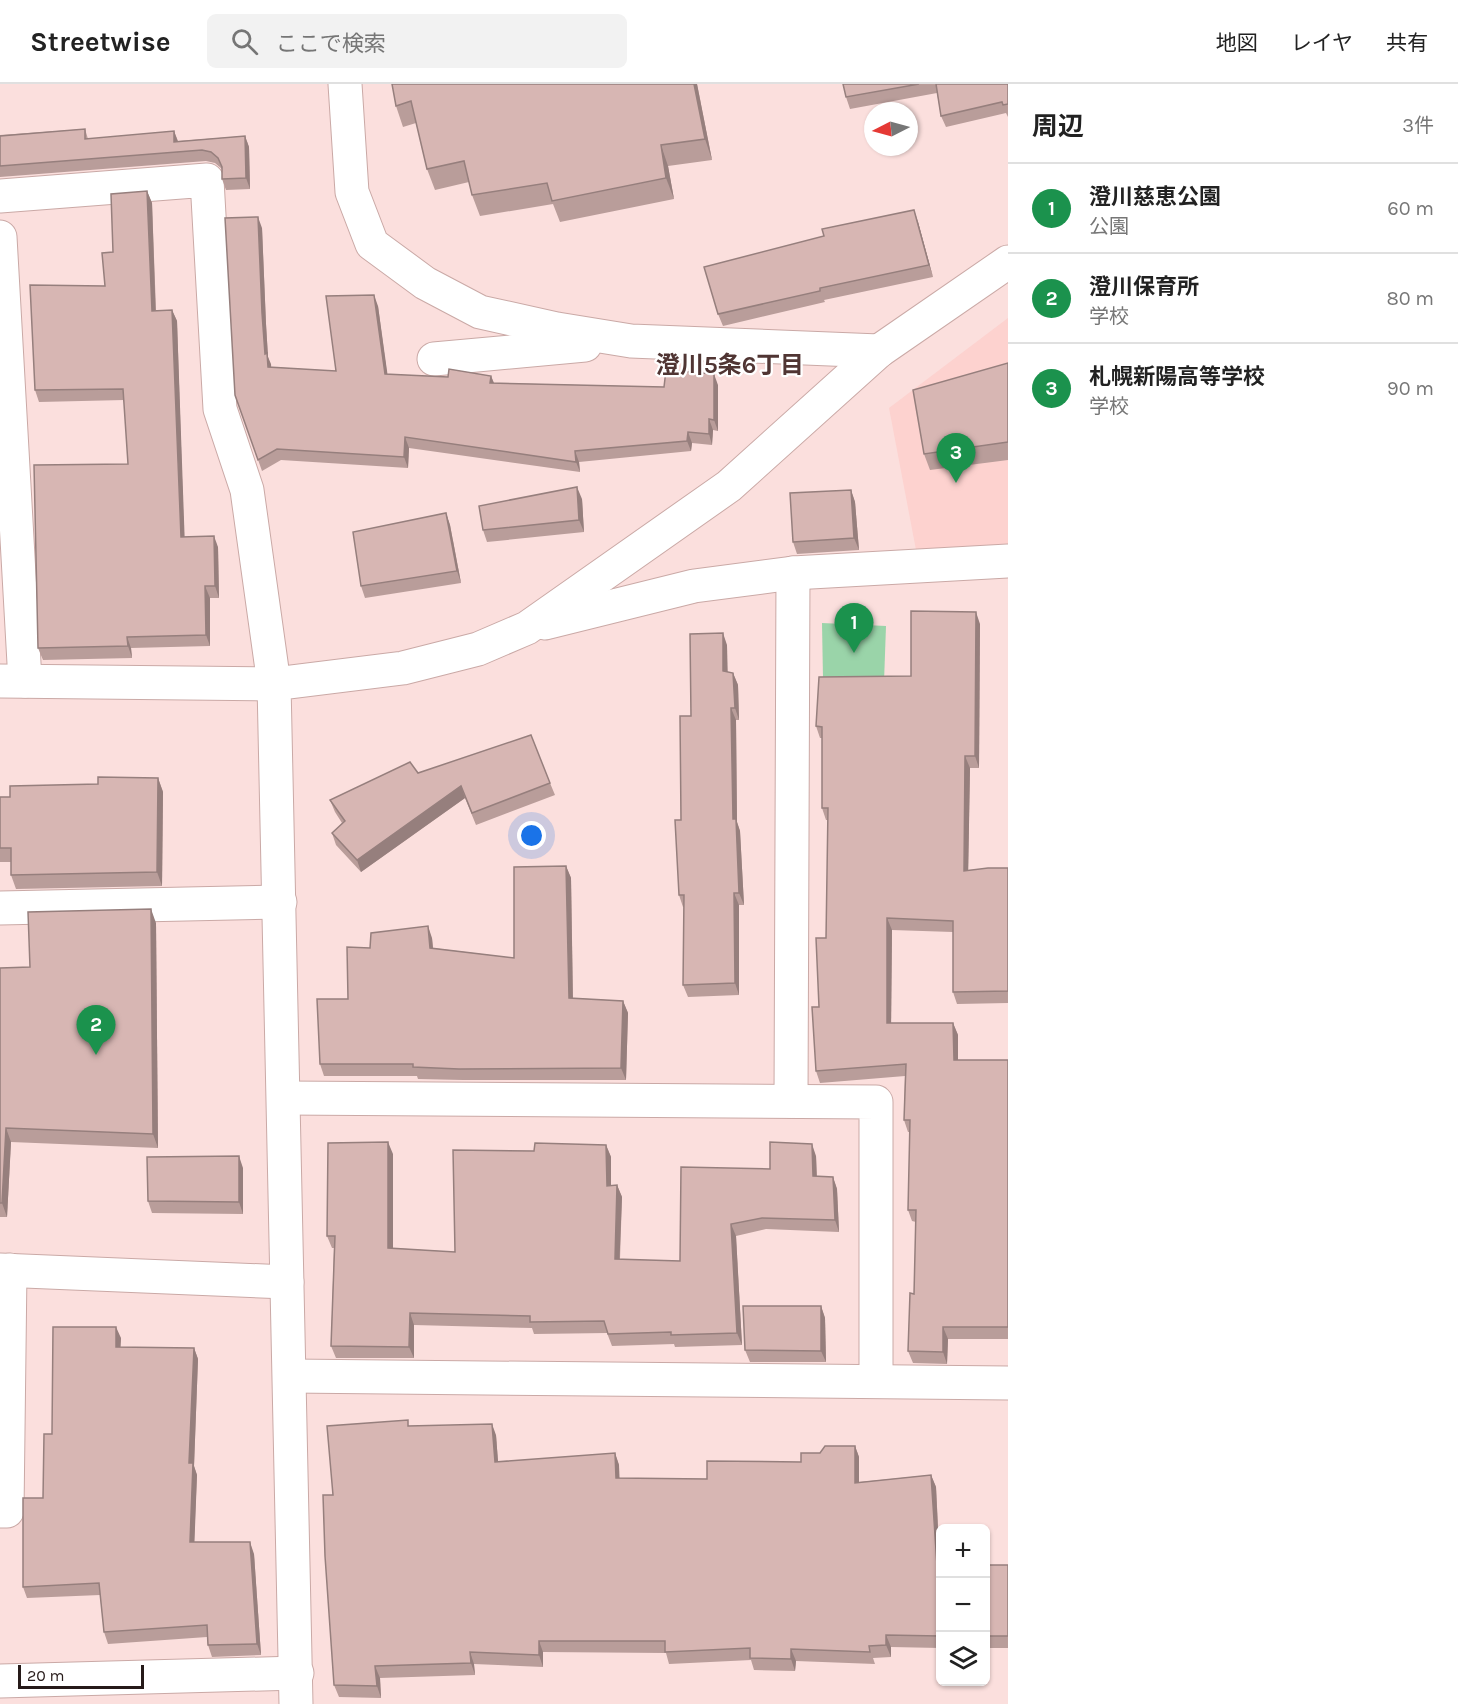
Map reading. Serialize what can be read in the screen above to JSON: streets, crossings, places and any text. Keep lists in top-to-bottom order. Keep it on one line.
{"districts":["澄川5条6丁目"],"scale_bar":"20 m","north":"left","page":{"header":"Streetwise","search":"ここで検索","nav":["地図","レイヤ","共有"],"heading":["周辺","3件"],"list":[{"mark":"1","name":"澄川慈恵公園","note":"公園","value":"60 m"},{"mark":"2","name":"澄川保育所","note":"学校","value":"80 m"},{"mark":"3","name":"札幌新陽高等学校","note":"学校","value":"90 m"}],"pins":["3","1","2"],"map_buttons":["+","−"],"scale":"20 m"}}
